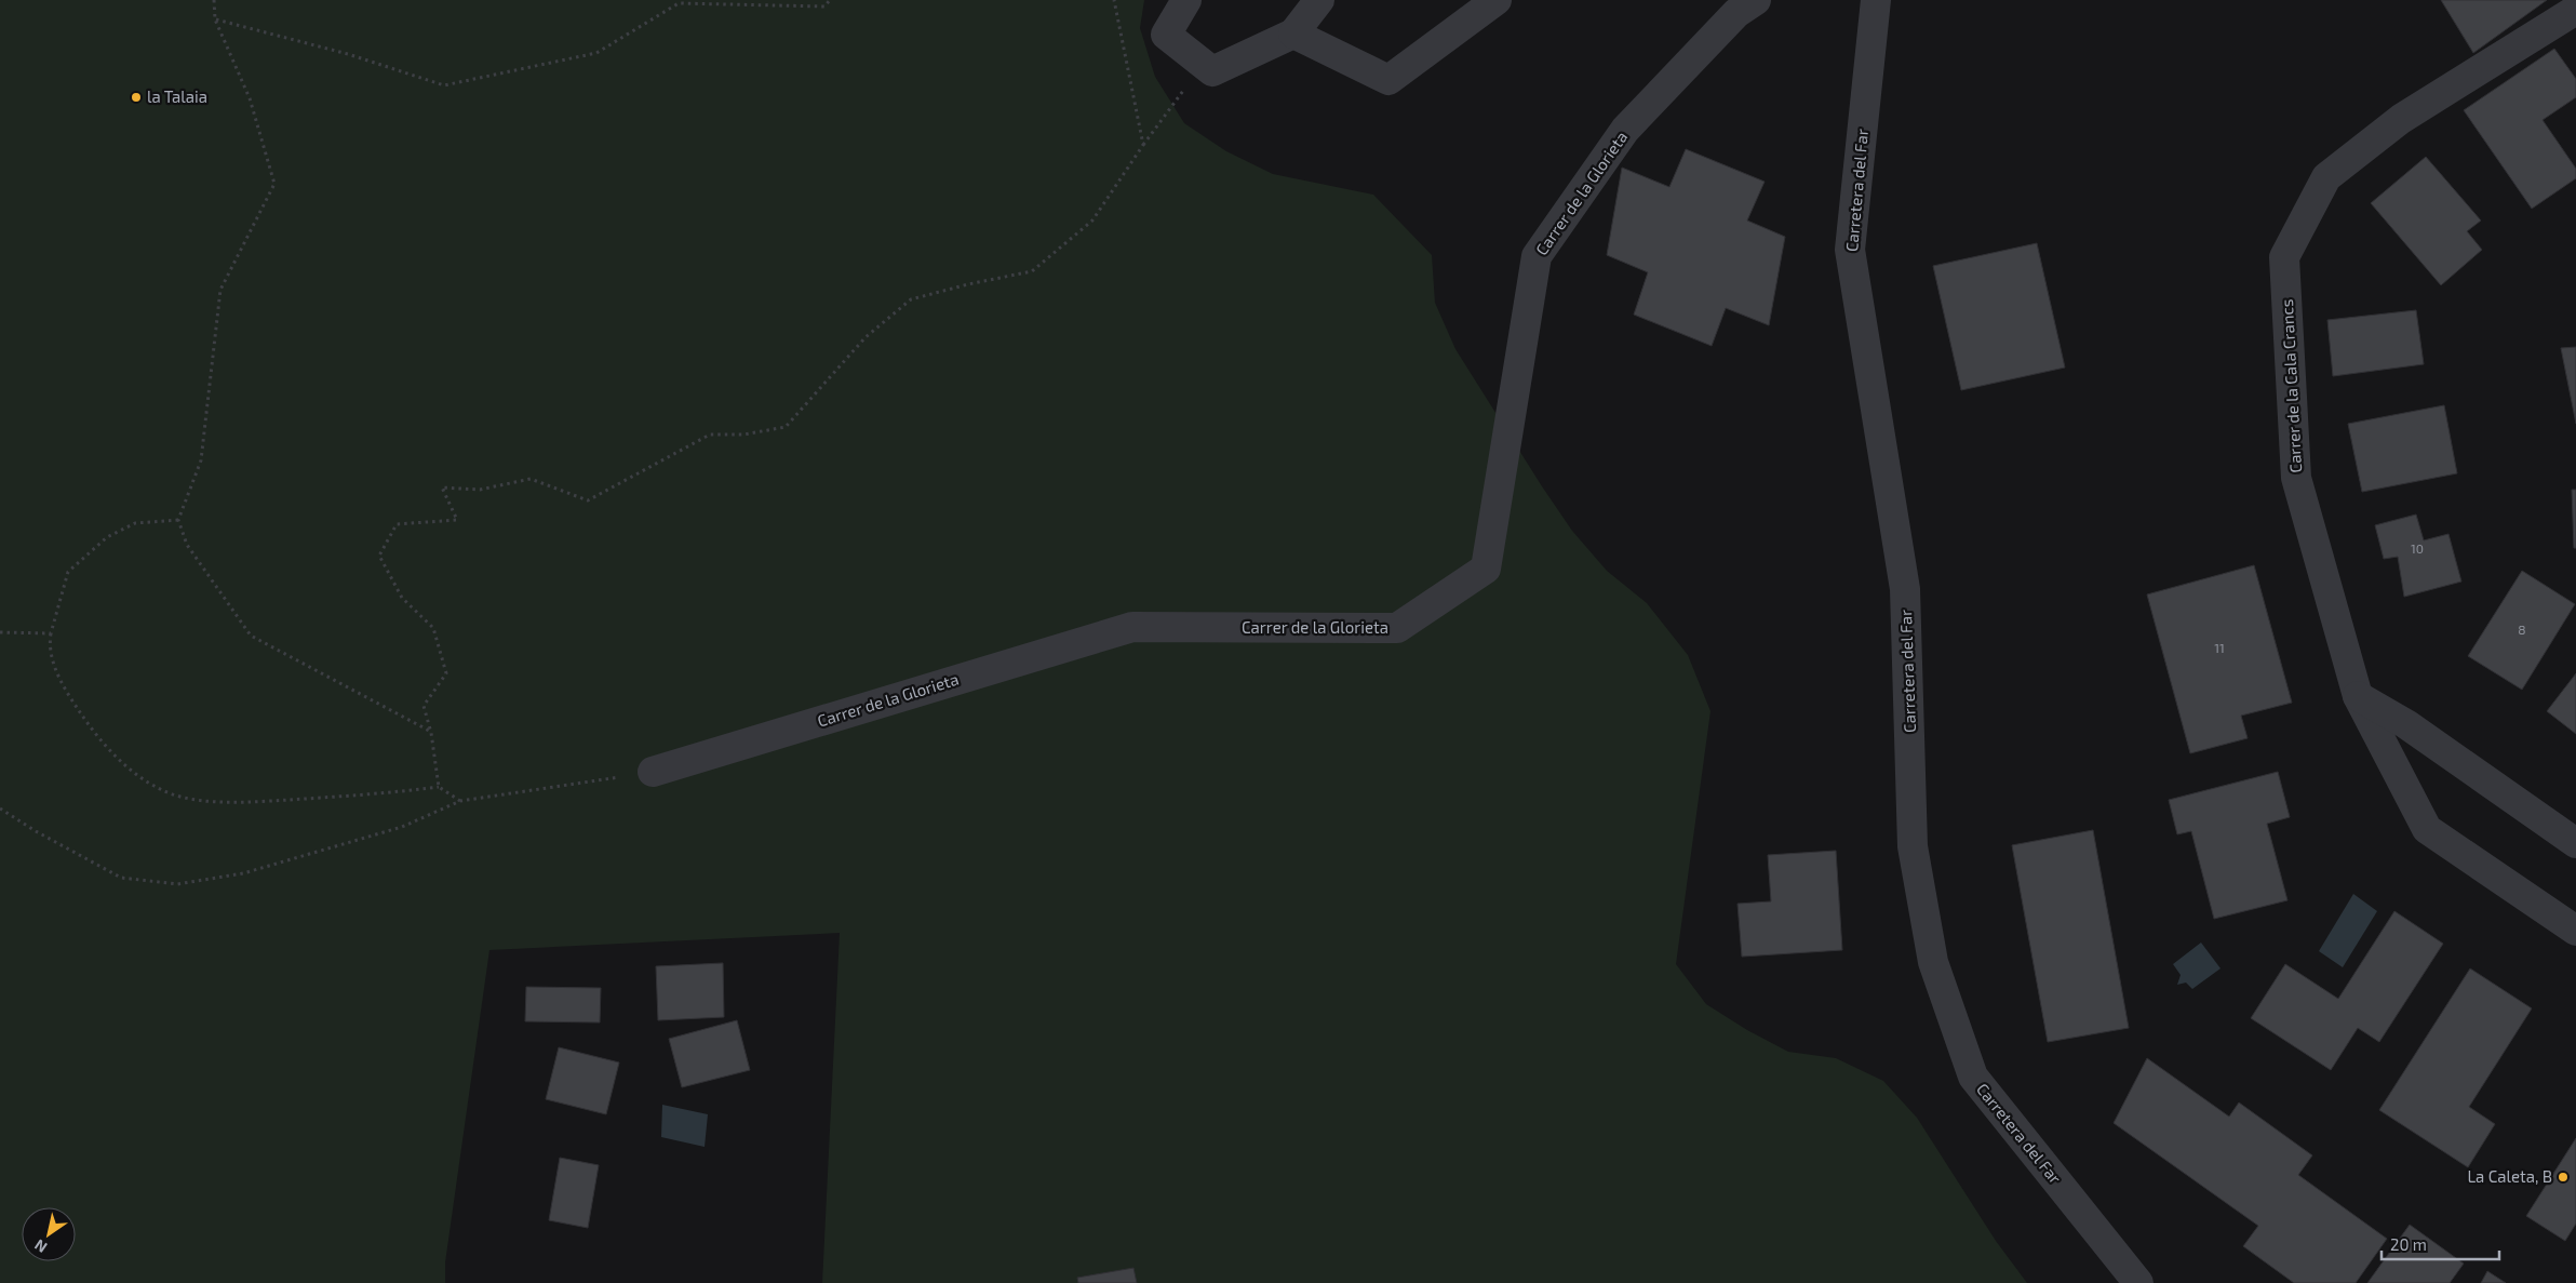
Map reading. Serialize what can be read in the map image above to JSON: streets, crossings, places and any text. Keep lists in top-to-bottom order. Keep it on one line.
{"streets":{"street":["Carretera del Far","Carrer de la Glorieta","Carrer de la Cala Crancs"]},"places":["la Talaia","La Caleta, B"],"house_numbers":["10","8","11"],"scale_bar":"20 m","north":"bottom left"}
